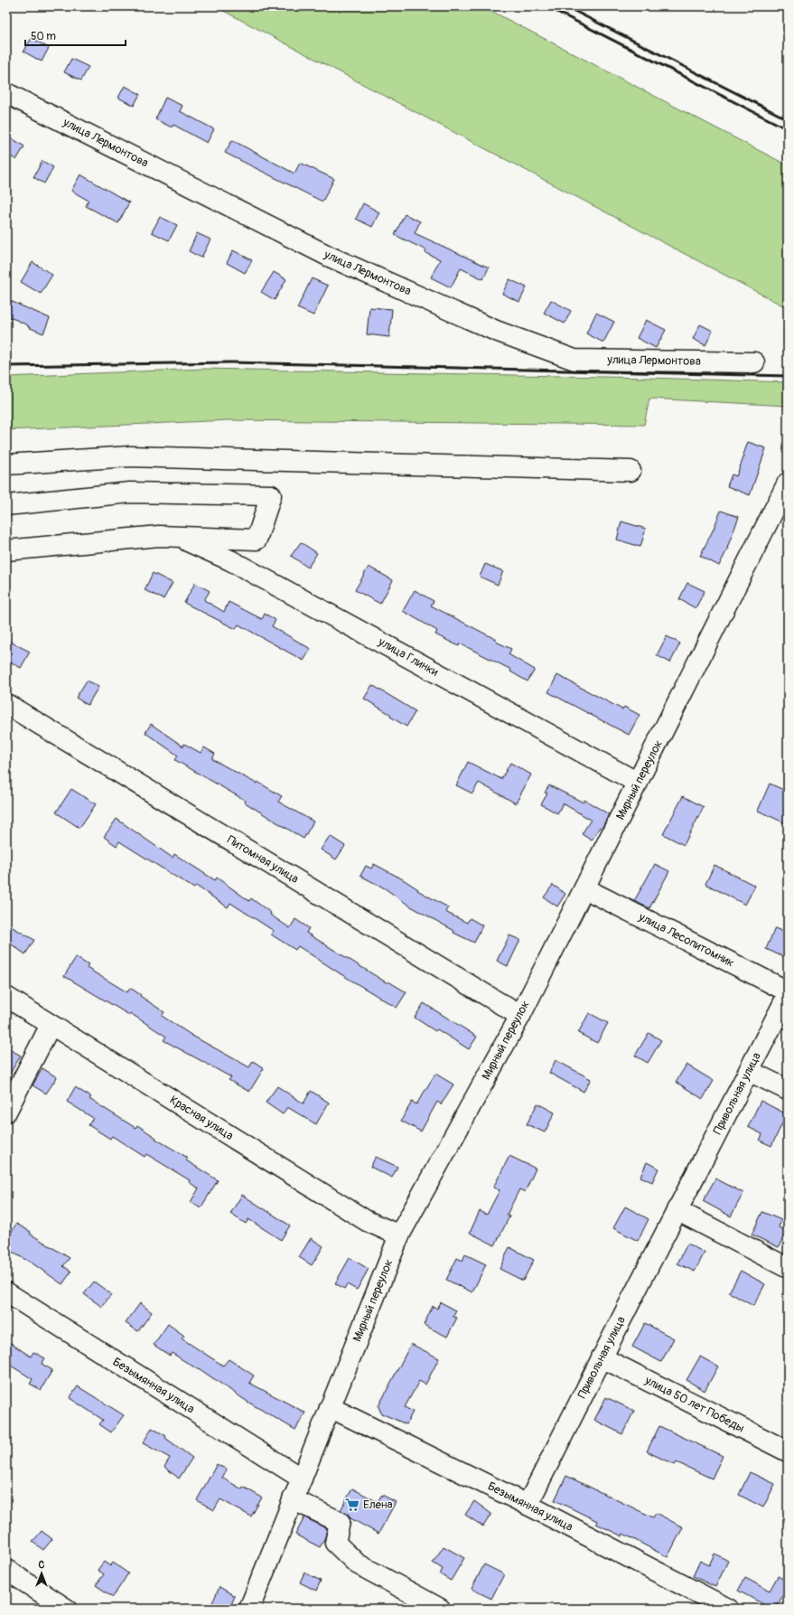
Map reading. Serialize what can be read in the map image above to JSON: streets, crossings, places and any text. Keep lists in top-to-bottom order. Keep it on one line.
{"streets":{"street":["улица Лермонтова","улица Глинки","Мирный переулок","Питомная улица","улица Лесопитомник","Привольная улица","Красная улица","Безымянная улица","улица 50 лет Победы"]},"crossings":[["улица Глинки","Мирный переулок"],["Мирный переулок","Питомная улица"],["Мирный переулок","улица Лесопитомник"],["Мирный переулок","Красная улица"],["Мирный переулок","Безымянная улица"],["Привольная улица","Безымянная улица"],["Привольная улица","улица 50 лет Победы"]],"places":{"supermarket":["Елена"]},"scale_bar":"50 m","north":"top"}
